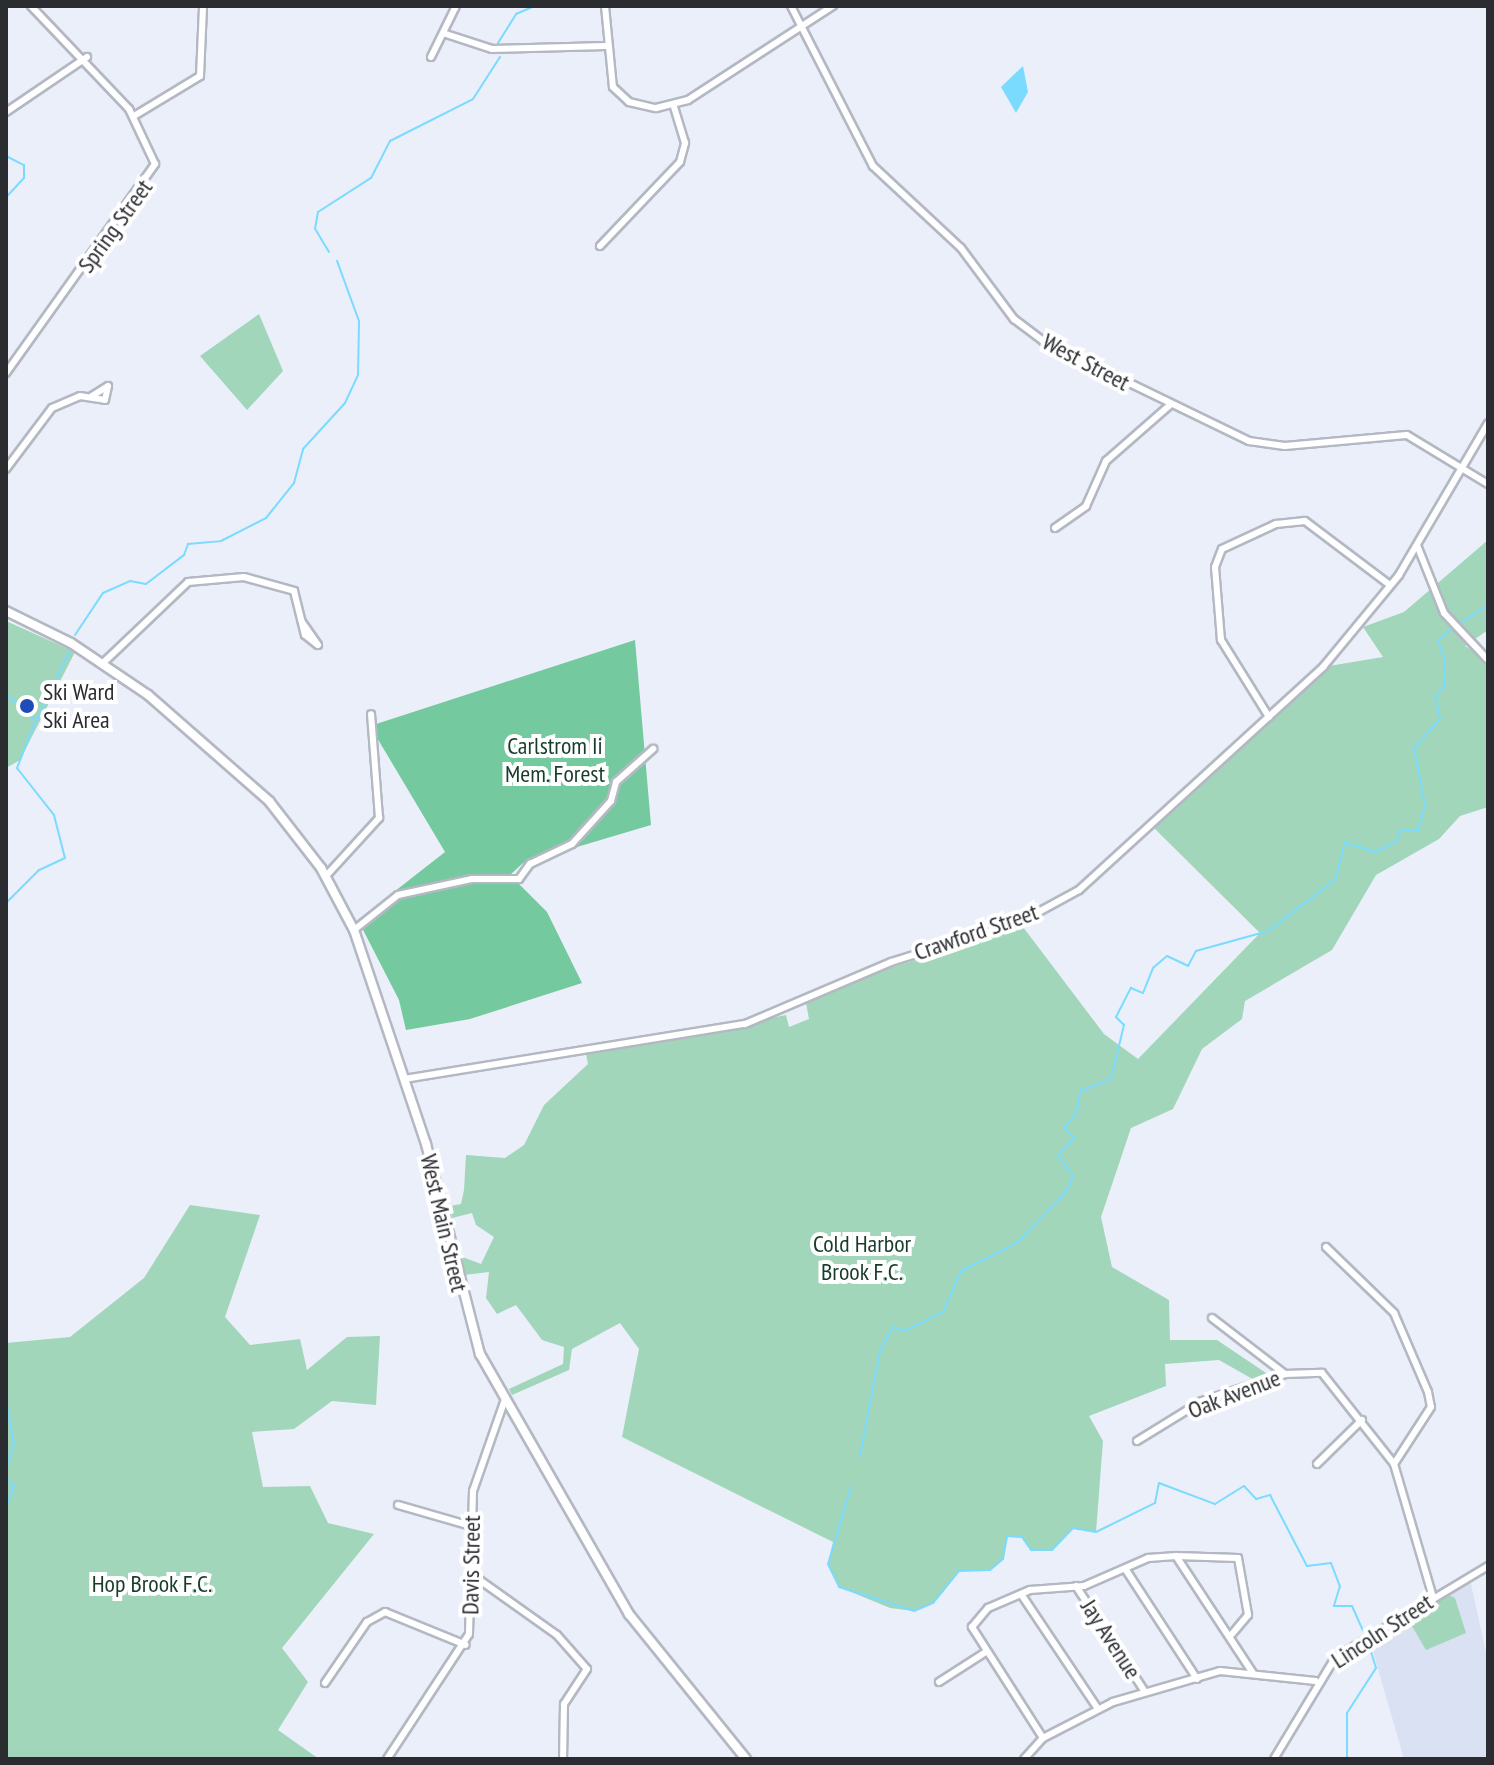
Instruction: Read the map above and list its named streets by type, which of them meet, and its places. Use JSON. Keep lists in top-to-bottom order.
{
  "streets": {
    "main road": ["West Main Street"],
    "street": [
      "Spring Street",
      "West Street",
      "Crawford Street",
      "Oak Avenue",
      "Davis Street",
      "Lincoln Street",
      "Jay Avenue"
    ]
  },
  "crossings": [
    ["West Street", "Crawford Street"],
    ["Crawford Street", "West Main Street"],
    ["West Main Street", "Davis Street"],
    ["Oak Avenue", "Lincoln Street"]
  ],
  "parks": ["Carlstrom Ii Mem. Forest", "Cold Harbor Brook F.C.", "Hop Brook F.C."],
  "places": ["Ski Ward Ski Area"]
}
